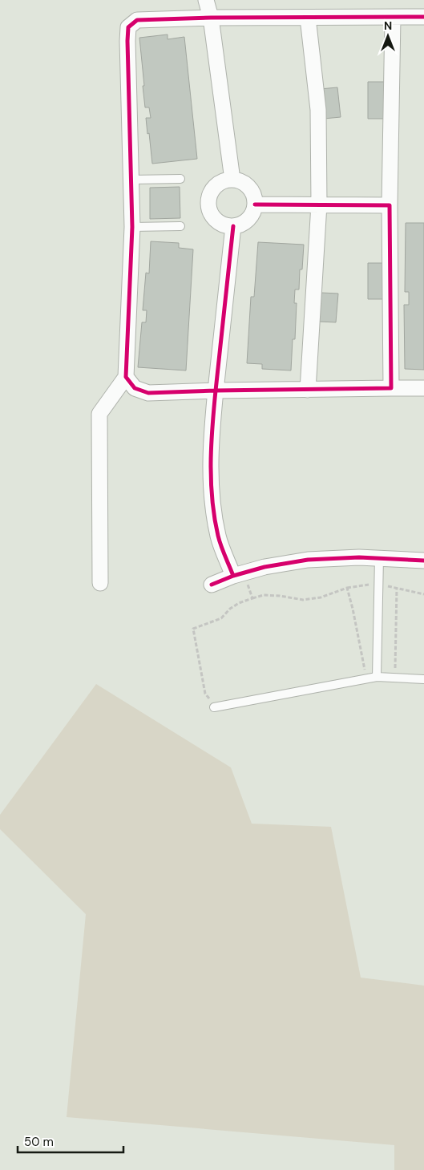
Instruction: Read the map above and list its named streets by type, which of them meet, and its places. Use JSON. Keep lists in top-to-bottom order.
{
  "scale_bar": "50 m",
  "north": "top"
}
